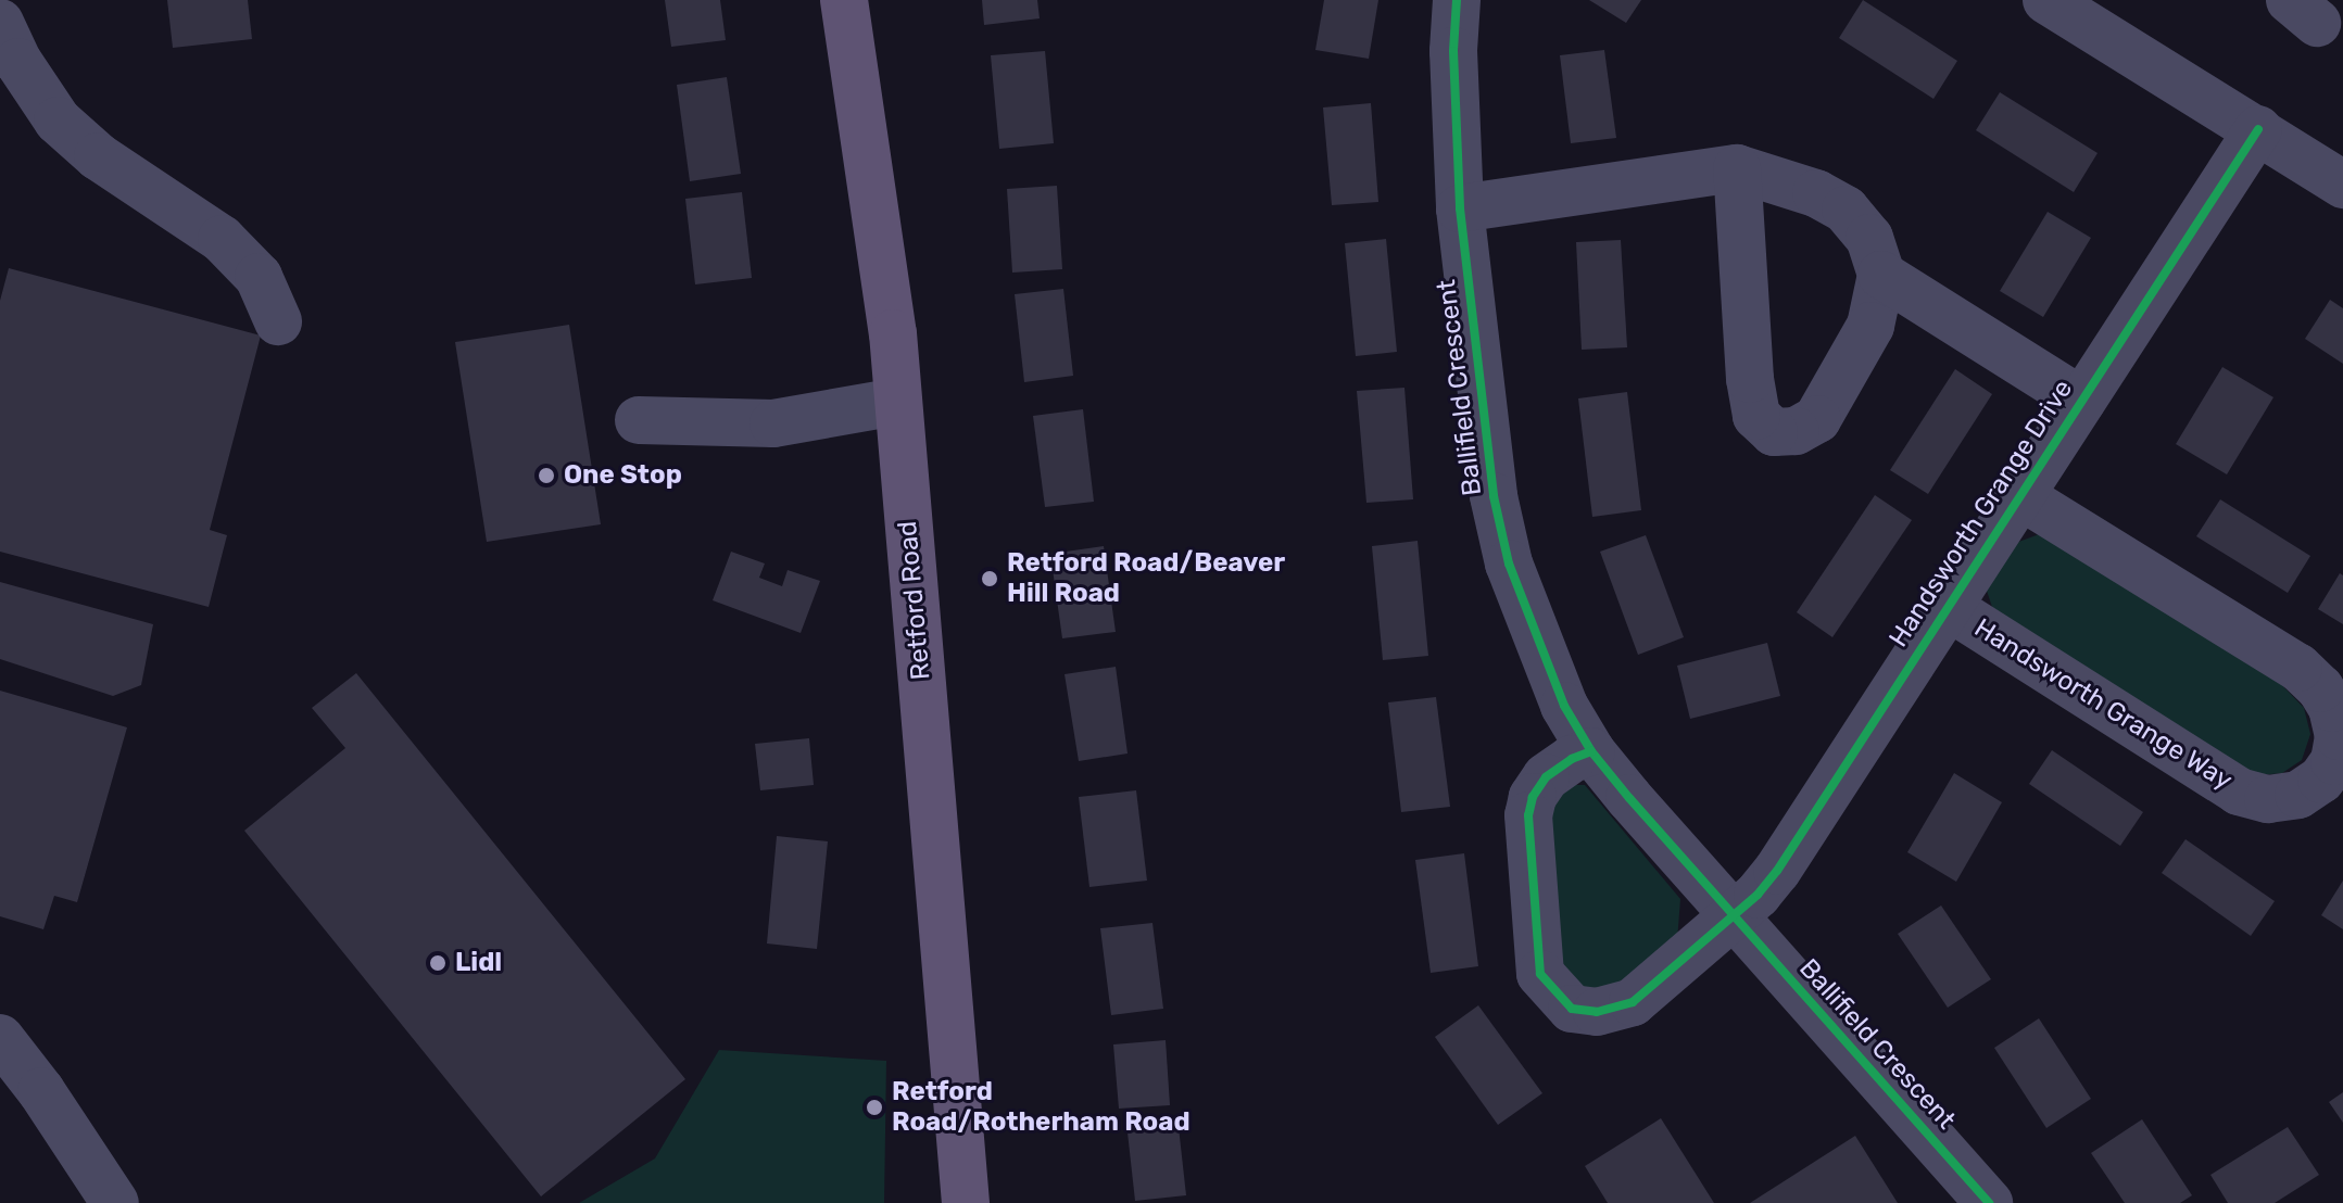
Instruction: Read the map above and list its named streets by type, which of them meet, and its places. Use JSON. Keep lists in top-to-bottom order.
{
  "streets": {
    "main road": ["Retford Road"],
    "street": ["Ballifield Crescent", "Handsworth Grange Drive", "Handsworth Grange Way"]
  },
  "crossings": [
    ["Ballifield Crescent", "Handsworth Grange Drive"],
    ["Handsworth Grange Drive", "Handsworth Grange Way"]
  ],
  "places": [
    "One Stop",
    "Retford Road/Beaver Hill Road",
    "Lidl",
    "Retford Road/Rotherham Road"
  ]
}
